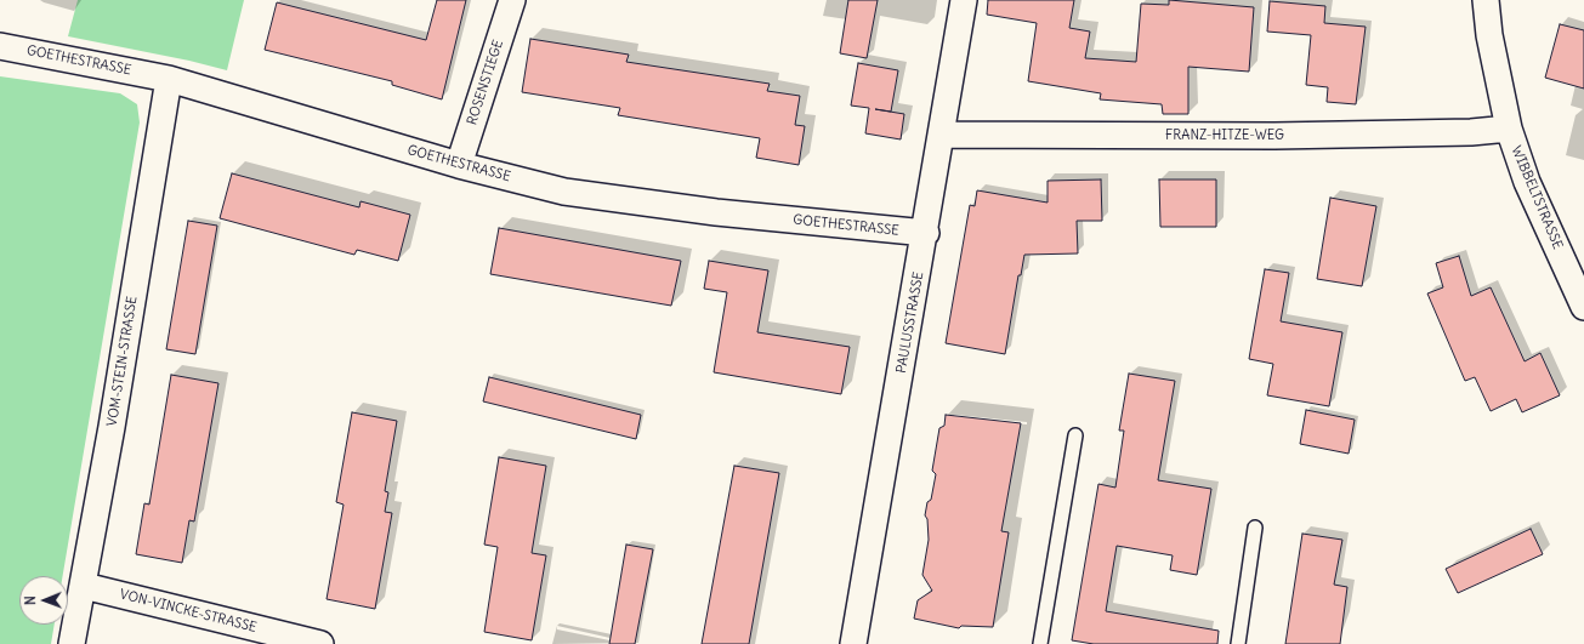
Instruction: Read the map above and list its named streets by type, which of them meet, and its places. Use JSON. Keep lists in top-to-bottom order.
{
  "streets": {
    "street": [
      "GOETHESTRASSE",
      "ROSENSTIEGE",
      "FRANZ-HITZE-WEG",
      "WIBBELTSTRASSE",
      "PAULUSSTRASSE",
      "VOM-STEIN-STRASSE",
      "VON-VINCKE-STRASSE"
    ]
  },
  "crossings": [
    ["GOETHESTRASSE", "ROSENSTIEGE"],
    ["GOETHESTRASSE", "PAULUSSTRASSE"],
    ["GOETHESTRASSE", "VOM-STEIN-STRASSE"],
    ["FRANZ-HITZE-WEG", "WIBBELTSTRASSE"],
    ["FRANZ-HITZE-WEG", "PAULUSSTRASSE"],
    ["VOM-STEIN-STRASSE", "VON-VINCKE-STRASSE"]
  ],
  "north": "left"
}
